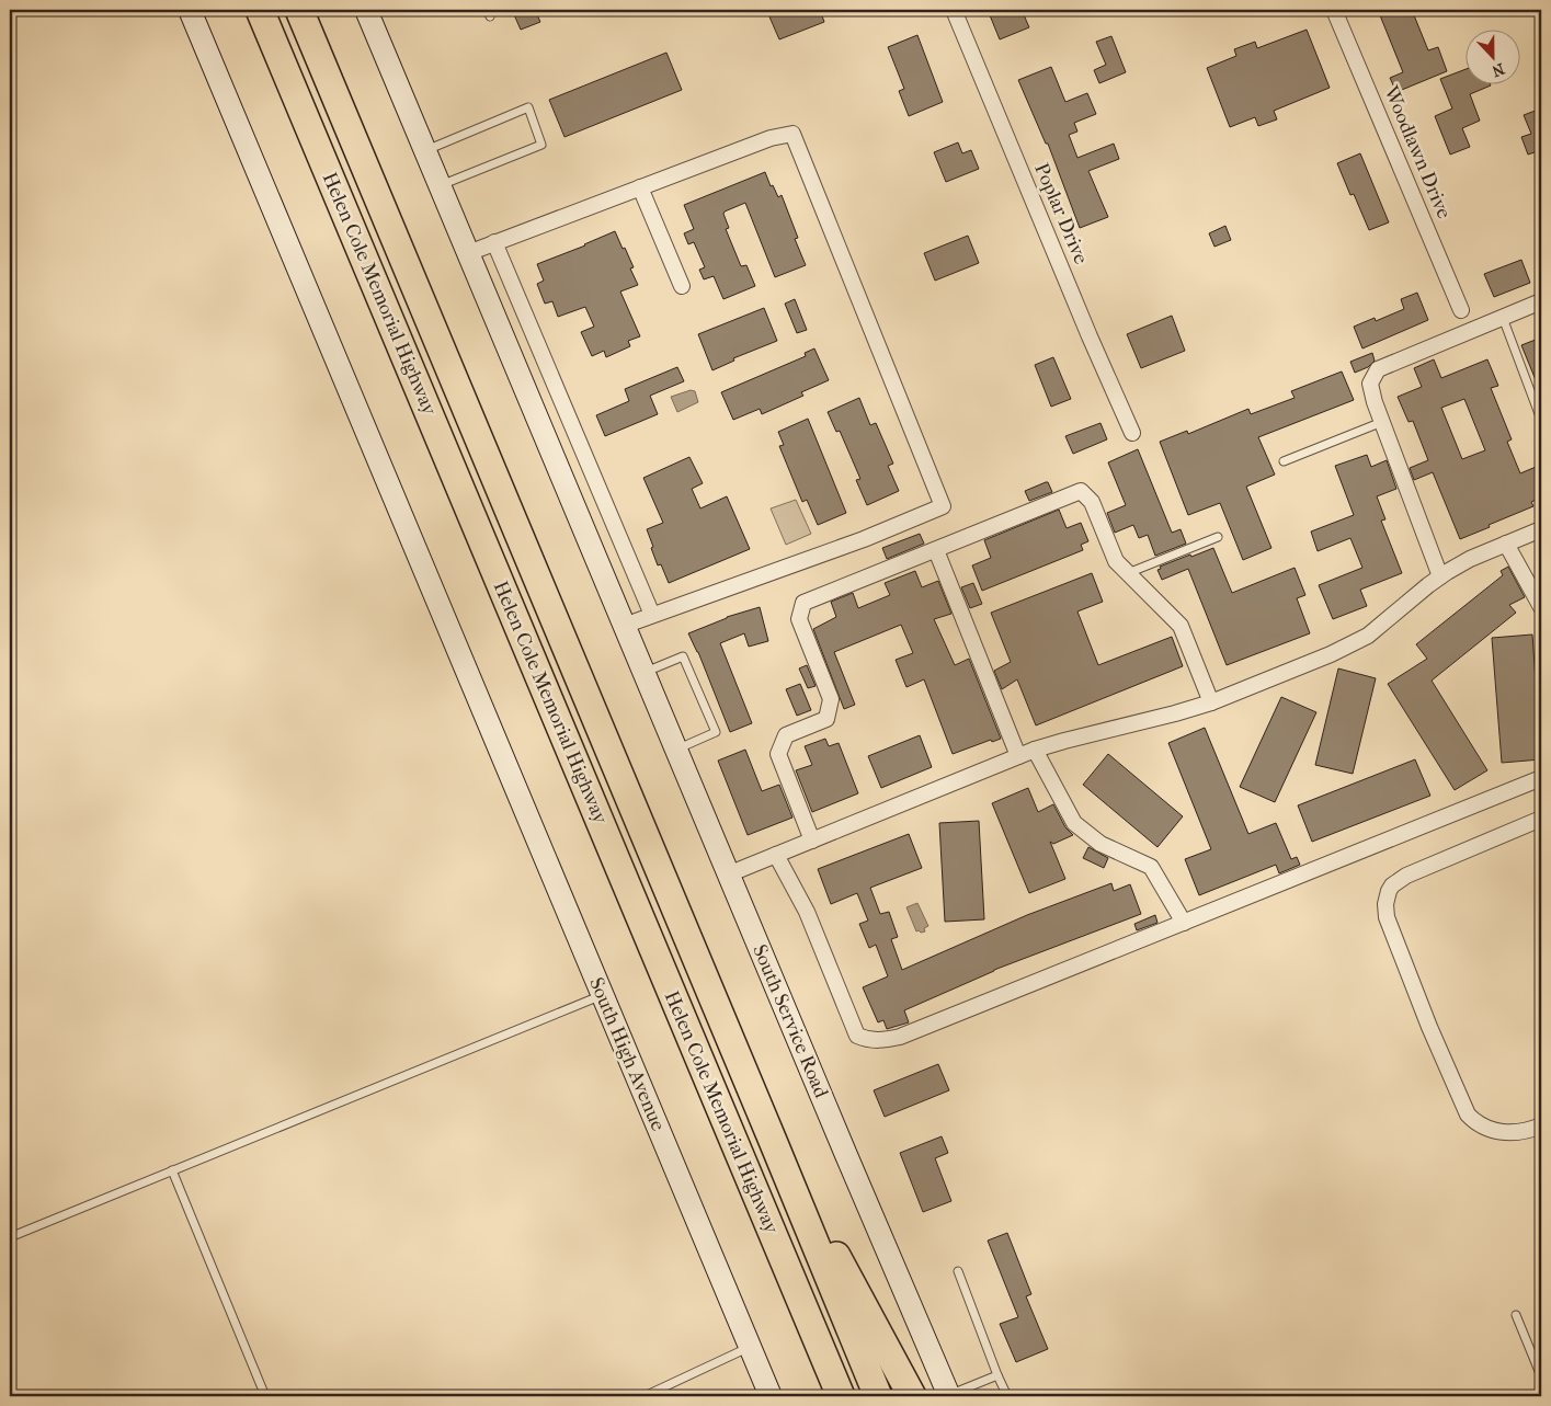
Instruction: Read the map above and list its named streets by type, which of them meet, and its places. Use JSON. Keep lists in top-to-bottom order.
{
  "streets": {
    "highway": ["Helen Cole Memorial Highway"],
    "main road": ["South Service Road", "South High Avenue"],
    "street": ["Woodlawn Drive", "Poplar Drive"]
  },
  "north": "bottom"
}
